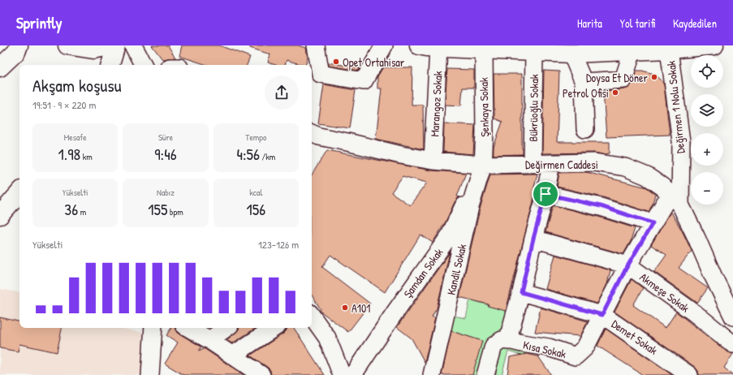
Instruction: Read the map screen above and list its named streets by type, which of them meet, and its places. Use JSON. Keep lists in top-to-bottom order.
{
  "streets": {
    "street": [
      "Marangoz Sokak",
      "Şenkaya Sokak",
      "Değirmen 1 Nolu Sokak",
      "Bükrüoğlu Sokak",
      "Değirmen Caddesi",
      "Kandil Sokak",
      "Şamdan Sokak",
      "Akmeşe Sokak",
      "Demet Sokak",
      "Kısa Sokak"
    ]
  },
  "crossings": [
    ["Marangoz Sokak", "Değirmen Caddesi"],
    ["Şenkaya Sokak", "Değirmen Caddesi"],
    ["Şenkaya Sokak", "Kandil Sokak"],
    ["Şenkaya Sokak", "Şamdan Sokak"],
    ["Değirmen 1 Nolu Sokak", "Değirmen Caddesi"],
    ["Değirmen 1 Nolu Sokak", "Kısa Sokak"],
    ["Bükrüoğlu Sokak", "Değirmen Caddesi"],
    ["Değirmen Caddesi", "Kandil Sokak"],
    ["Değirmen Caddesi", "Şamdan Sokak"],
    ["Değirmen Caddesi", "Kısa Sokak"],
    ["Kandil Sokak", "Şamdan Sokak"],
    ["Akmeşe Sokak", "Kısa Sokak"],
    ["Demet Sokak", "Kısa Sokak"]
  ],
  "places": [
    "Opet Ortahisar",
    "Doysa Et Döner",
    "Petrol Ofisi",
    "A101"
  ],
  "page": {
    "header": "Sprintly",
    "nav": ["Harita", "Yol tarifi", "Kaydedilen"],
    "map_buttons": ["+", "−"],
    "heading": ["Akşam koşusu", "19:51 · 9 × 220 m"],
    "stats": [
      ["Mesafe", "1.98 km"],
      ["Süre", "9:46"],
      ["Tempo", "4:56 /km"],
      ["Yükselti", "36 m"],
      ["Nabız", "155 bpm"],
      ["kcal", "156"]
    ],
    "chart": ["Yükselti", "123–126 m"]
  }
}
